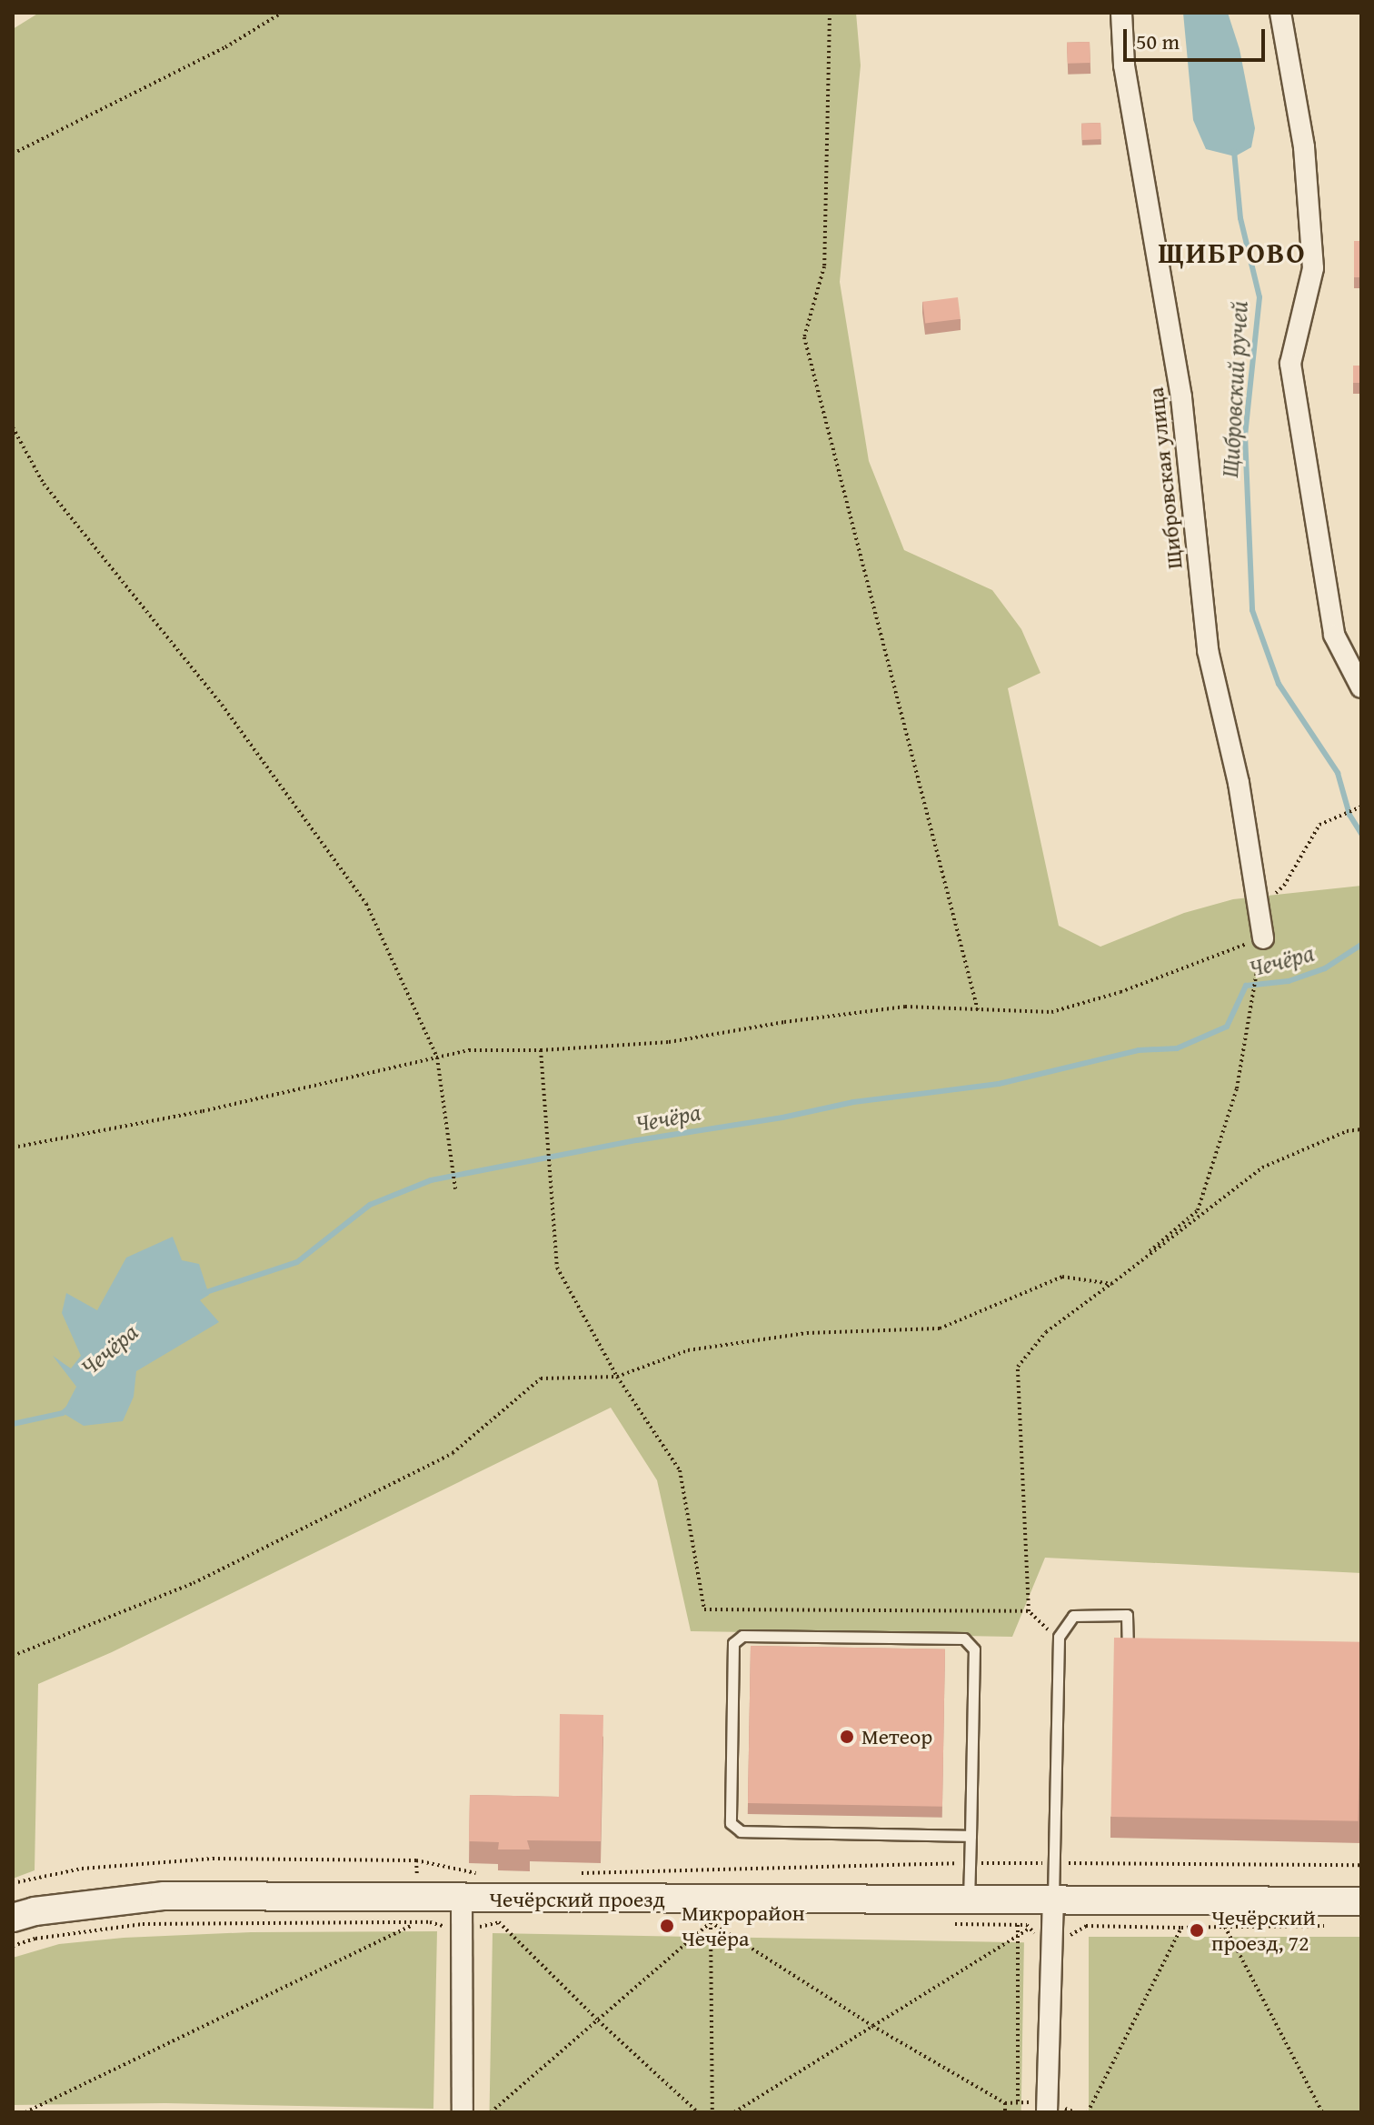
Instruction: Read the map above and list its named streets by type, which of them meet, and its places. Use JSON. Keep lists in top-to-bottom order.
{
  "streets": {
    "main road": ["Чечёрский проезд"],
    "street": ["Щибровская улица"]
  },
  "districts": ["ЩИБРОВО"],
  "water": ["Щибровский ручей", "Чечёра"],
  "places": ["Метеор", "Микрорайон Чечёра", "Чечёрский проезд, 72"],
  "scale_bar": "50 m"
}
